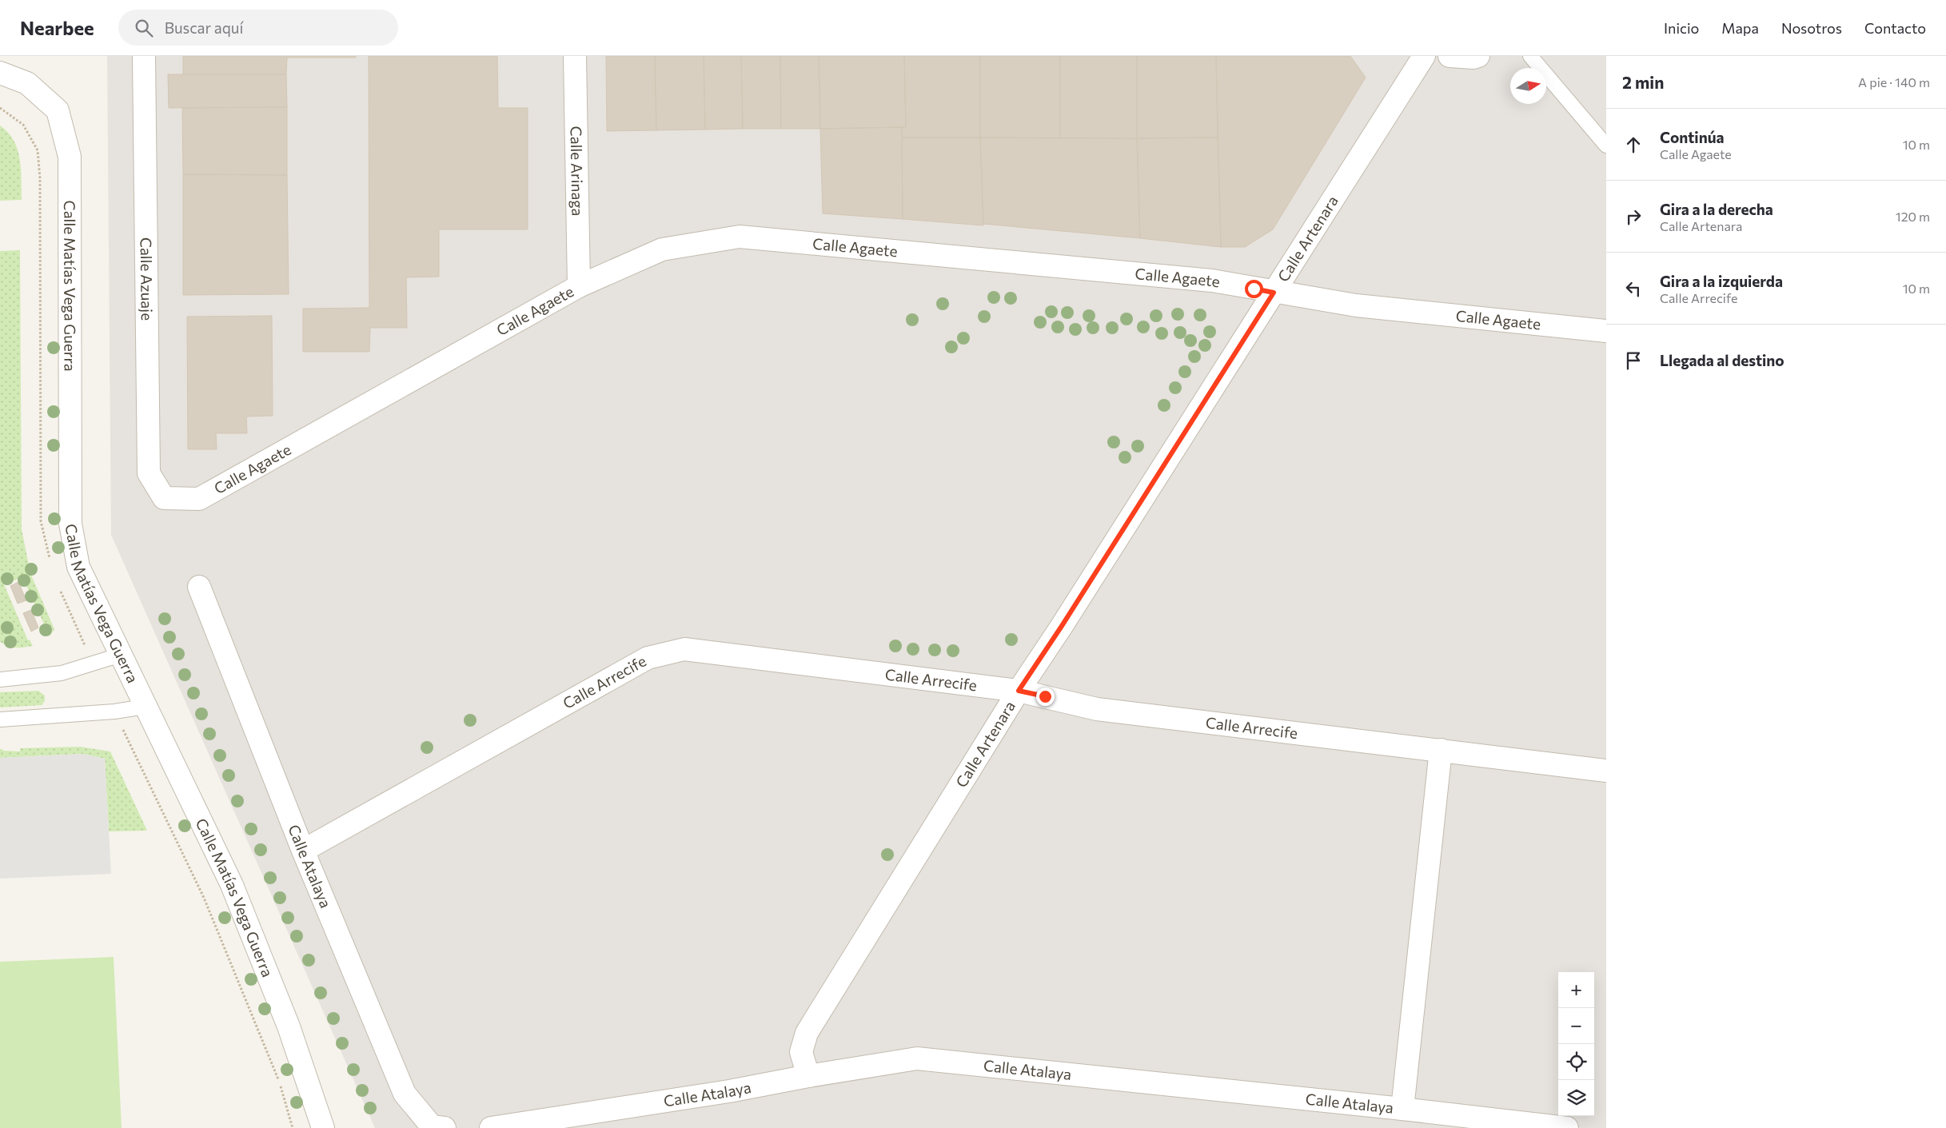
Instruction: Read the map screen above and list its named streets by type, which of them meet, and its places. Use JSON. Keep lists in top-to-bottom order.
{
  "streets": {
    "street": [
      "Calle Arinaga",
      "Calle Artenara",
      "Calle Agaete",
      "Calle Azuaje",
      "Calle Matías Vega Guerra",
      "Calle Arrecife",
      "Calle Atalaya"
    ]
  },
  "crossings": [
    ["Calle Arinaga", "Calle Agaete"],
    ["Calle Artenara", "Calle Agaete"],
    ["Calle Artenara", "Calle Arrecife"],
    ["Calle Artenara", "Calle Atalaya"],
    ["Calle Agaete", "Calle Azuaje"],
    ["Calle Arrecife", "Calle Atalaya"]
  ],
  "north": "right",
  "page": {
    "header": "Nearbee",
    "search": "Buscar aquí",
    "nav": [
      "Inicio",
      "Mapa",
      "Nosotros",
      "Contacto"
    ],
    "heading": ["2 min", "A pie · 140 m"],
    "list": [
      ["Continúa", "Calle Agaete", "10 m"],
      ["Gira a la derecha", "Calle Artenara", "120 m"],
      ["Gira a la izquierda", "Calle Arrecife", "10 m"],
      "Llegada al destino"
    ],
    "map_buttons": ["+", "−"]
  }
}
